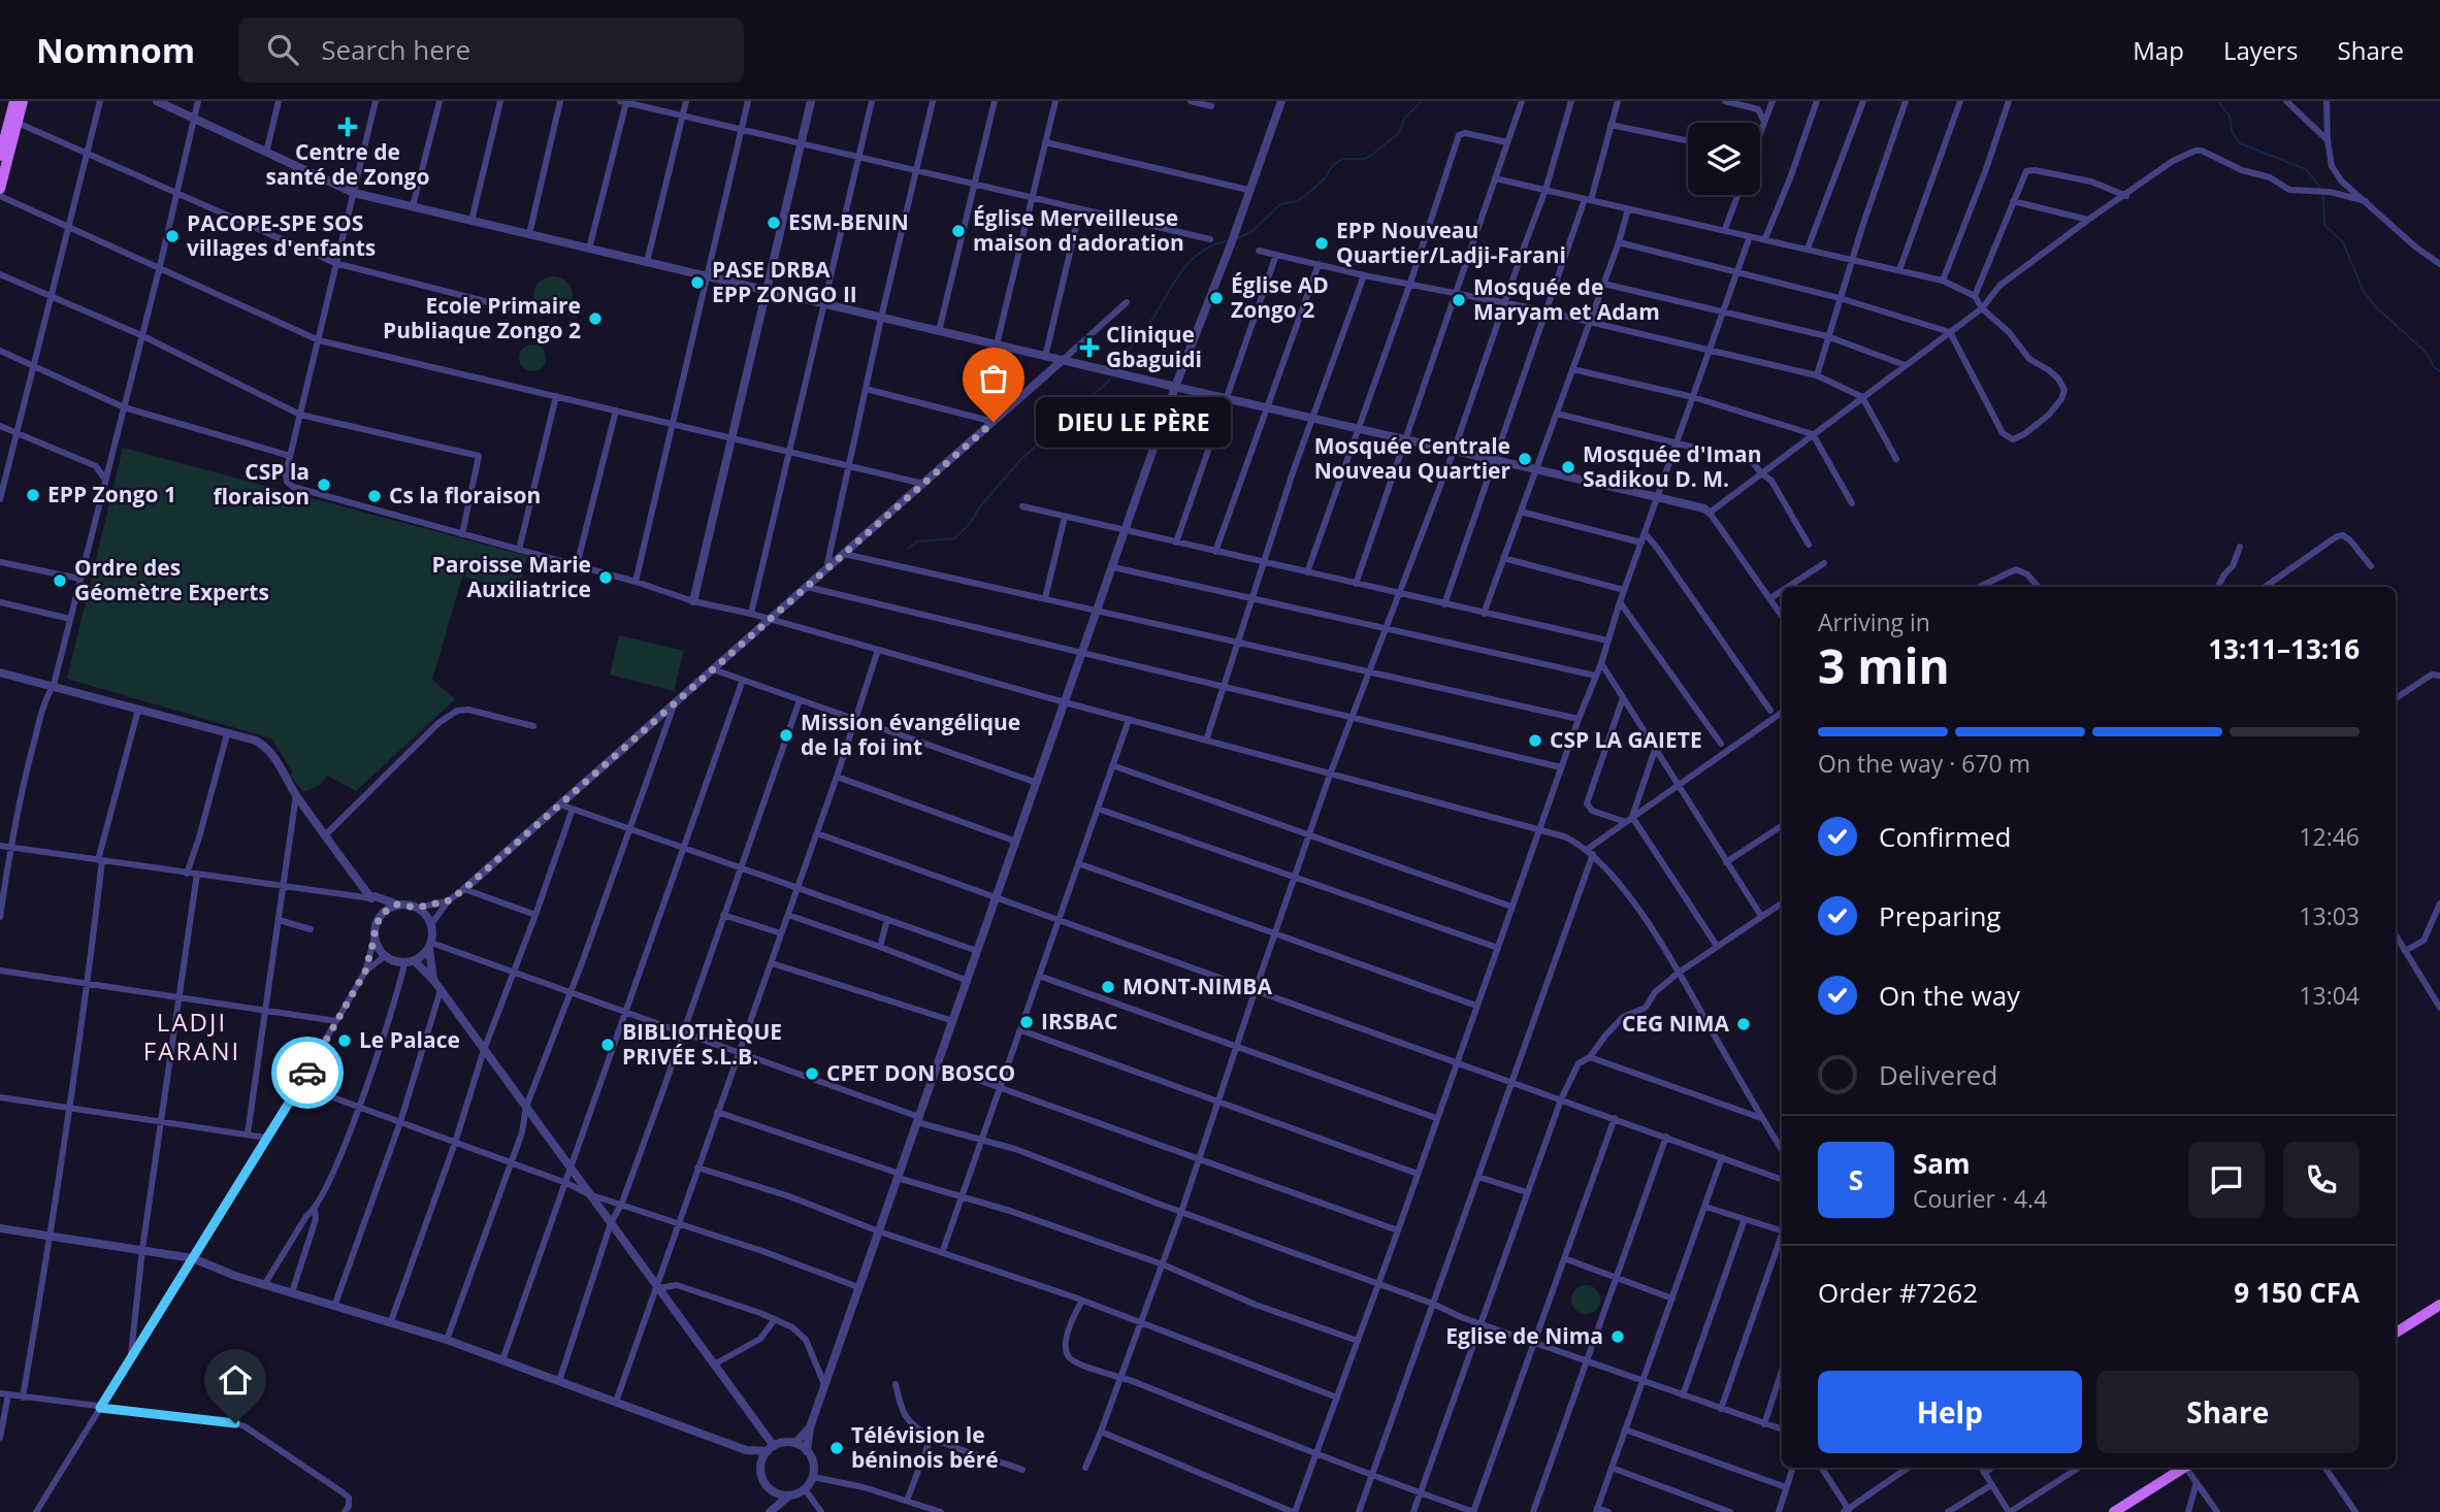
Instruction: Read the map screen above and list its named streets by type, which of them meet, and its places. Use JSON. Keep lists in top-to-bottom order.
{
  "districts": ["LADJI FARANI"],
  "places": {
    "health": ["Centre de santé de Zongo", "Clinique Gbaguidi"],
    "other": [
      "ESM-BENIN",
      "Église Merveilleuse maison d'adoration",
      "PACOPE-SPE SOS villages d'enfants",
      "EPP Nouveau Quartier/Ladji-Farani",
      "PASE DRBA EPP ZONGO II",
      "Église AD Zongo 2",
      "Mosquée de Maryam et Adam",
      "Ecole Primaire Publiaque Zongo 2",
      "DIEU LE PÈRE",
      "Mosquée Centrale Nouveau Quartier",
      "Mosquée d'Iman Sadikou D. M.",
      "CSP la floraison",
      "EPP Zongo 1",
      "Cs la floraison",
      "Paroisse Marie Auxiliatrice",
      "Ordre des Géomètre Experts",
      "Mission évangélique de la foi int",
      "CSP LA GAIETE",
      "MONT-NIMBA",
      "IRSBAC",
      "CEG NIMA",
      "Le Palace",
      "BIBLIOTHÈQUE PRIVÉE S.L.B.",
      "CPET DON BOSCO",
      "Eglise de Nima",
      "Télévision le béninois béré"
    ]
  },
  "page": {
    "header": "Nomnom",
    "search": "Search here",
    "nav": ["Map", "Layers", "Share"],
    "bubble": "DIEU LE PÈRE",
    "heading": ["3 min", "Arriving in", "13:11–13:16"],
    "panel": [
      "Sam",
      "Courier · 4.4",
      "Order #7262",
      "9 150 CFA"
    ],
    "bar": "On the way · 670 m",
    "list": [
      ["Confirmed", "12:46"],
      ["Preparing", "13:03"],
      ["On the way", "13:04"],
      "Delivered"
    ],
    "round": "S",
    "buttons": ["Help", "Share"]
  }
}
